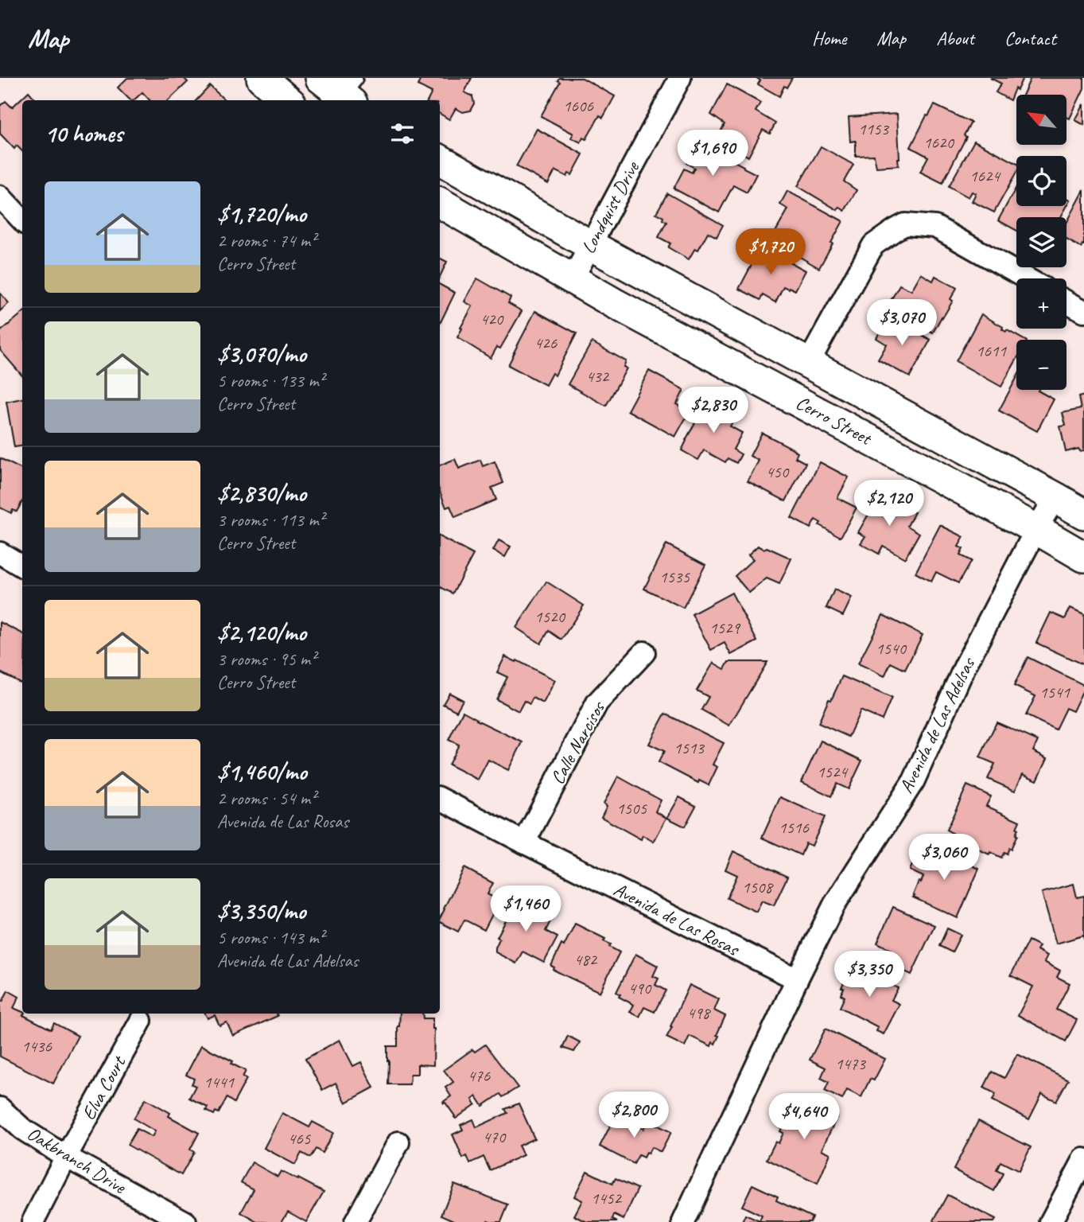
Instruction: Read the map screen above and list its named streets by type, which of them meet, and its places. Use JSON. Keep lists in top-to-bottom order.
{
  "streets": {
    "street": [
      "Londquist Drive",
      "Cerro Street",
      "Avenida de Las Adelsas",
      "Calle Narcisos",
      "Avenida de Las Rosas",
      "Elva Court",
      "Oakbranch Drive"
    ]
  },
  "crossings": [
    ["Londquist Drive", "Cerro Street"],
    ["Cerro Street", "Avenida de Las Adelsas"],
    ["Avenida de Las Adelsas", "Avenida de Las Rosas"],
    ["Calle Narcisos", "Avenida de Las Rosas"],
    ["Elva Court", "Oakbranch Drive"]
  ],
  "house_numbers": [
    "1606",
    "1153",
    "1620",
    "1624",
    "420",
    "426",
    "1611",
    "432",
    "450",
    "1535",
    "1520",
    "1529",
    "1540",
    "1541",
    "1513",
    "1524",
    "1505",
    "1516",
    "1508",
    "482",
    "490",
    "498",
    "1436",
    "1473",
    "476",
    "1441",
    "470",
    "465",
    "1452"
  ],
  "north": "top left",
  "page": {
    "header": "Map",
    "nav": [
      "Home",
      "Map",
      "About",
      "Contact"
    ],
    "map_buttons": ["+", "−"],
    "heading": "10 homes",
    "price": [
      "$1,690",
      "$1,720",
      "$3,070",
      "$2,830",
      "$2,120",
      "$3,060",
      "$1,460",
      "$3,350",
      "$2,800",
      "$4,640"
    ],
    "list": [
      {
        "name": "$1,720/mo",
        "note": "2 rooms · 74 m² · Cerro Street"
      },
      {
        "name": "$3,070/mo",
        "note": "5 rooms · 133 m² · Cerro Street"
      },
      {
        "name": "$2,830/mo",
        "note": "3 rooms · 113 m² · Cerro Street"
      },
      {
        "name": "$2,120/mo",
        "note": "3 rooms · 95 m² · Cerro Street"
      },
      {
        "name": "$1,460/mo",
        "note": "2 rooms · 54 m² · Avenida de Las Rosas"
      },
      {
        "name": "$3,350/mo",
        "note": "5 rooms · 143 m² · Avenida de Las Adelsas"
      }
    ]
  }
}
